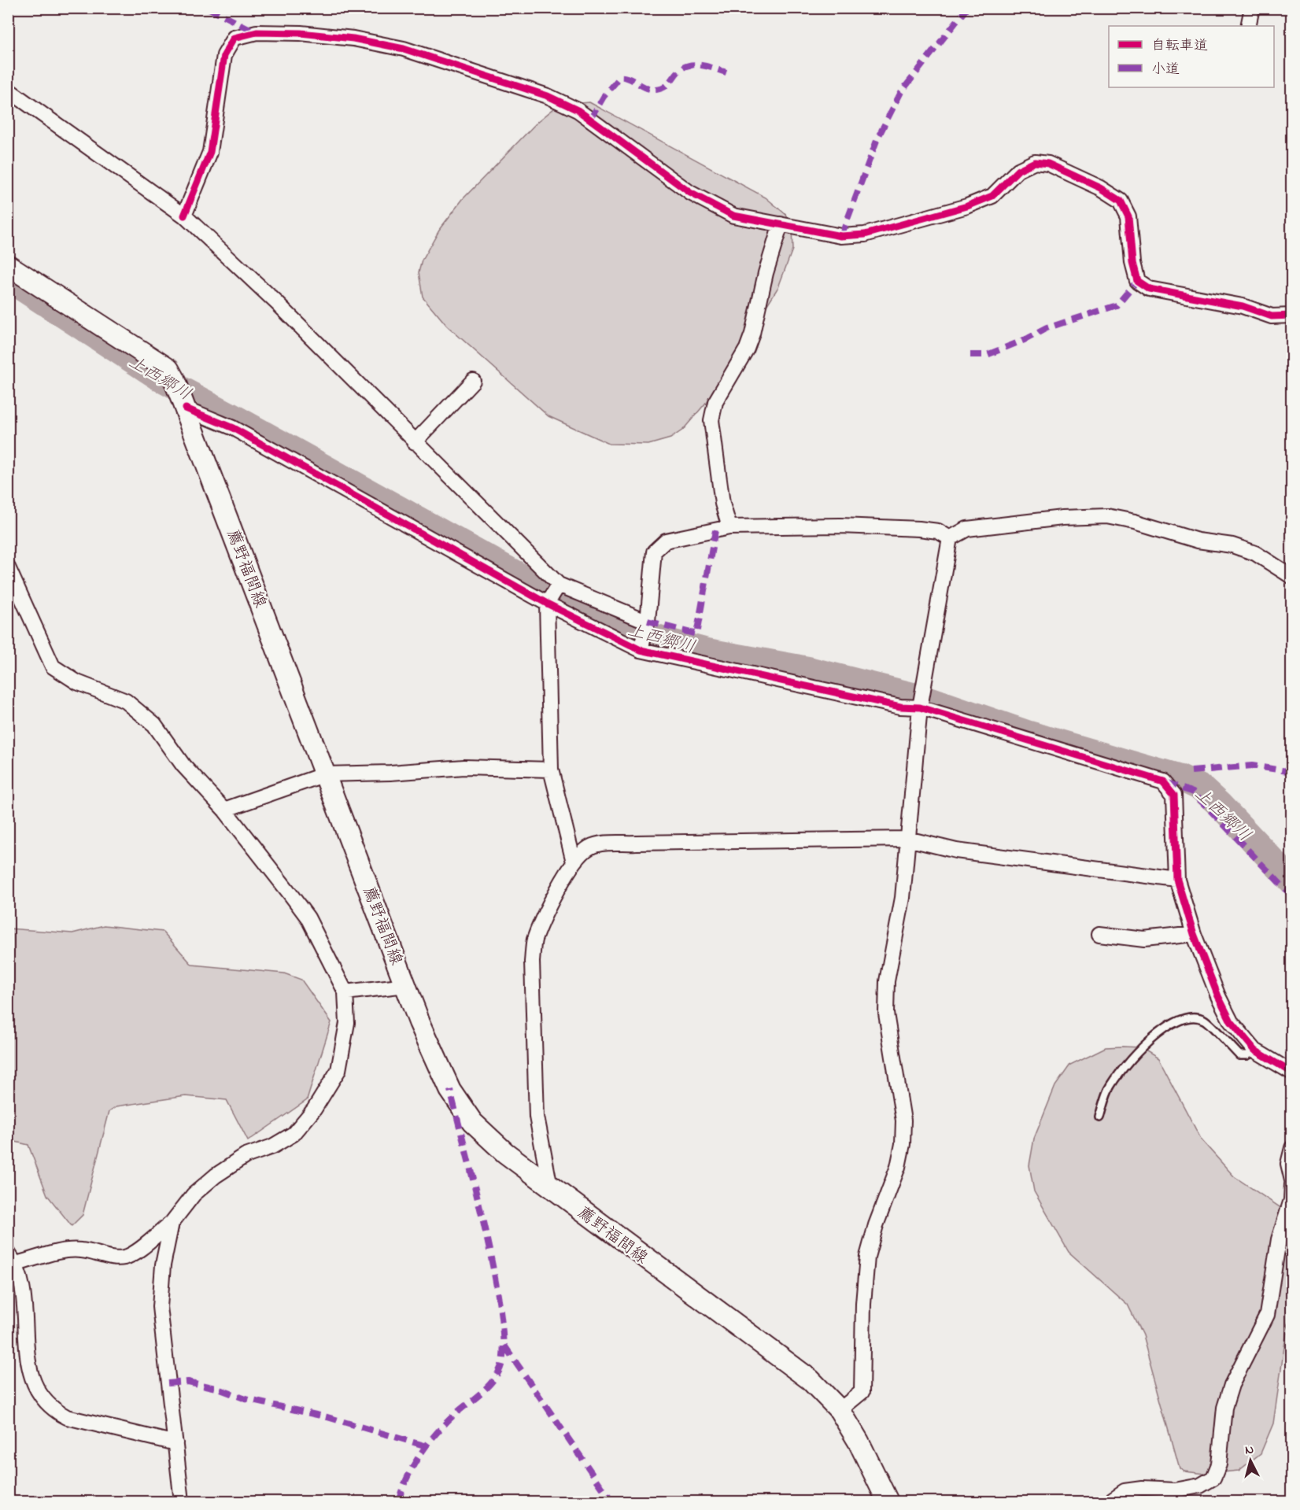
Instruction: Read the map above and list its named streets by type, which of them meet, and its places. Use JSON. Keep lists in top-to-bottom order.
{
  "streets": {
    "main road": ["薦野福間線"]
  },
  "water": ["上西郷川"],
  "legend": ["自転車道", "小道"],
  "north": "top"
}
